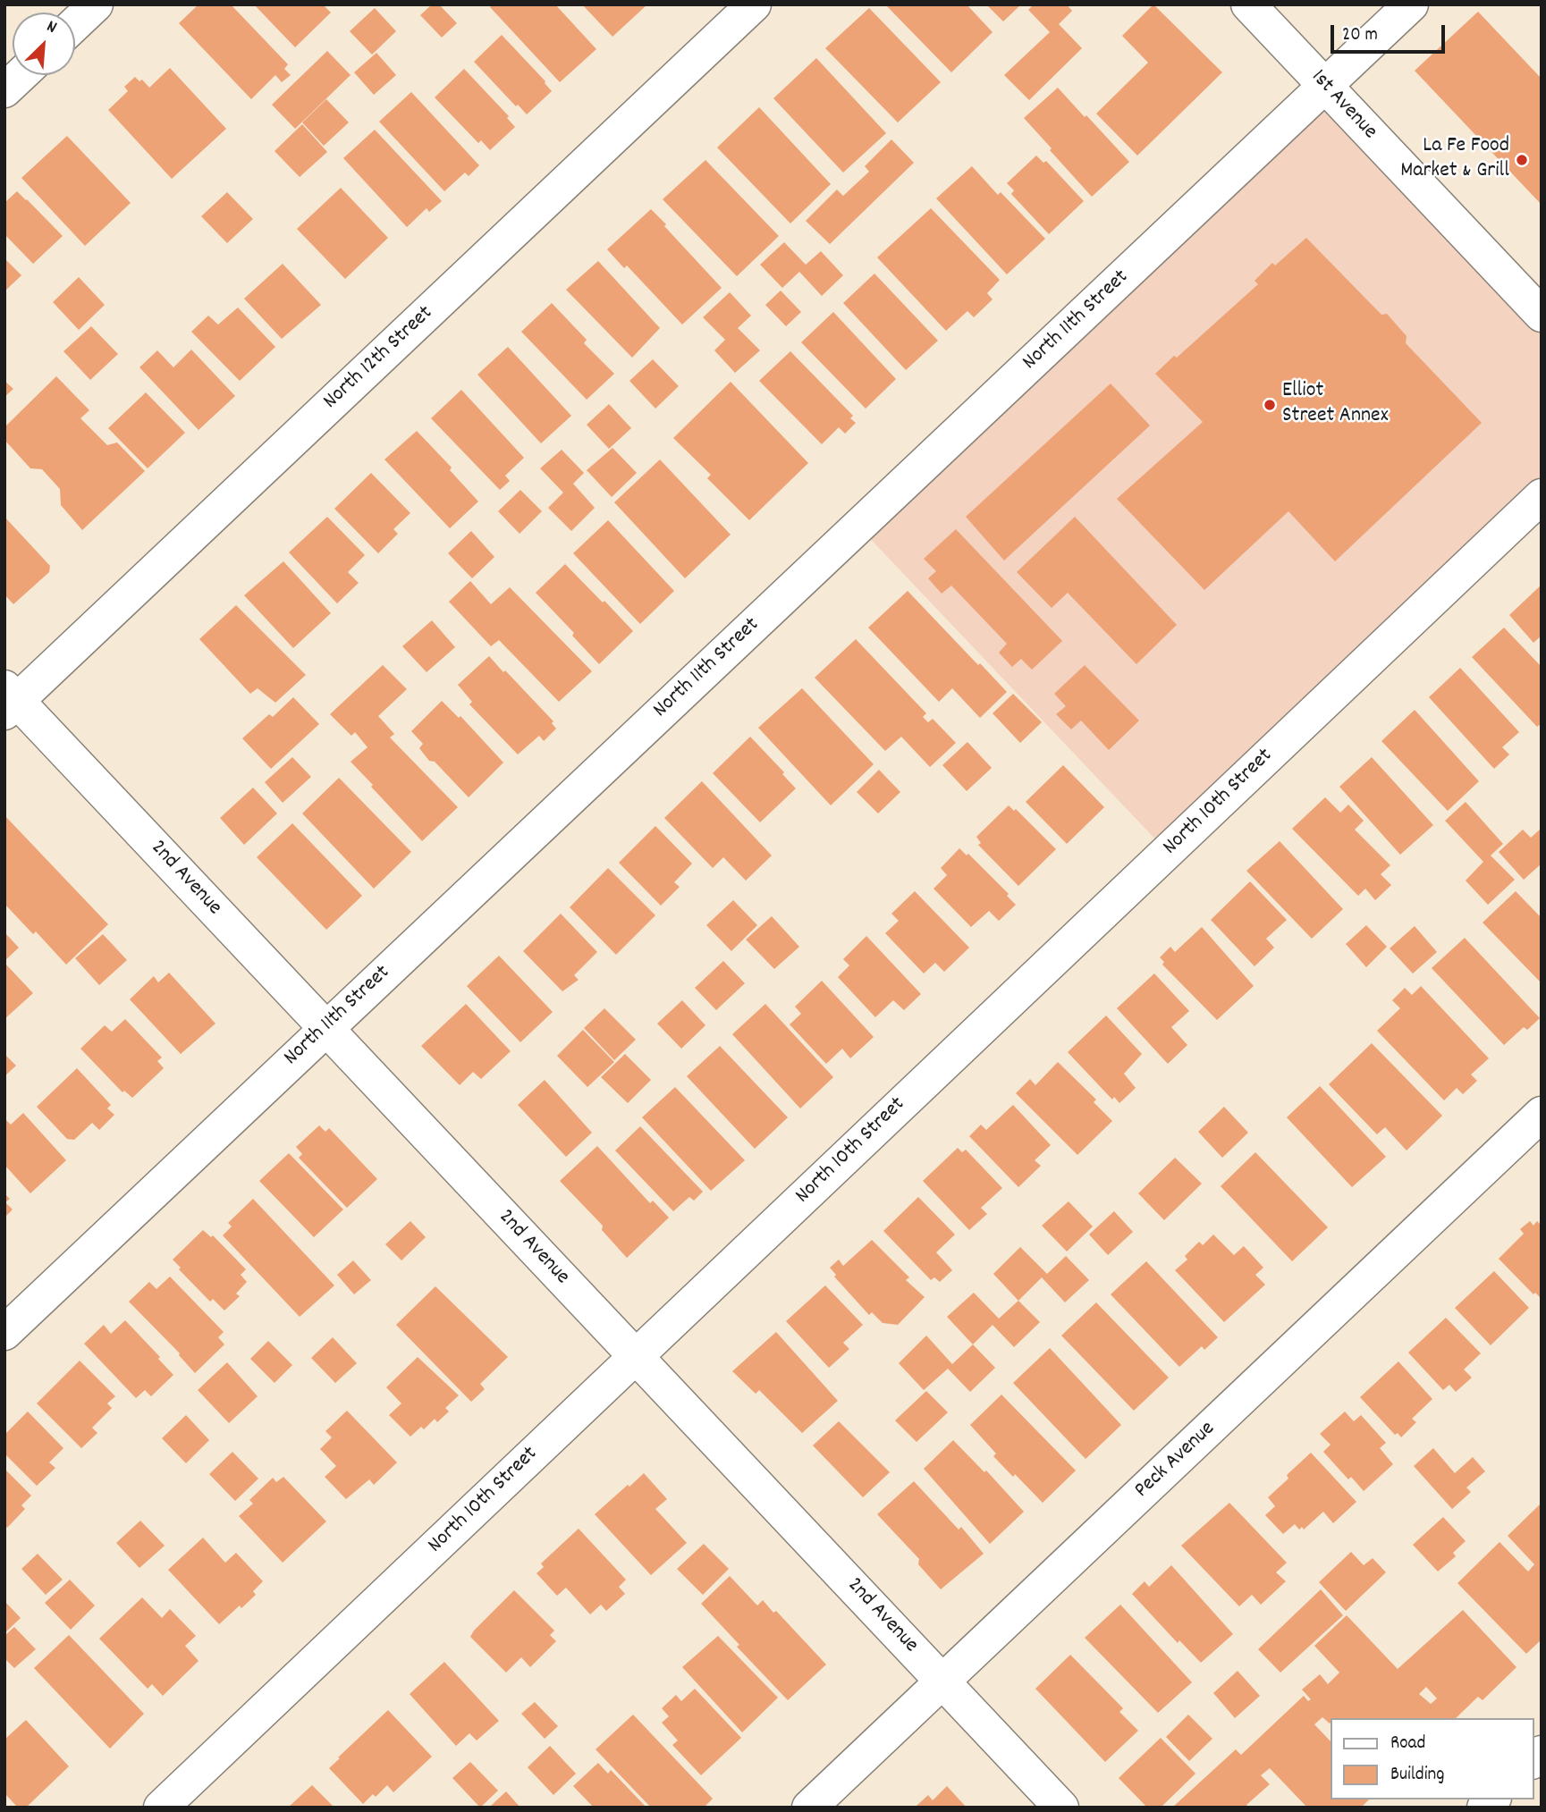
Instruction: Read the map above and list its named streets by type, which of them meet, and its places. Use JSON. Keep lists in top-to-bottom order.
{
  "streets": {
    "street": [
      "1st Avenue",
      "North 11th Street",
      "North 12th Street",
      "North 10th Street",
      "2nd Avenue",
      "Peck Avenue"
    ]
  },
  "crossings": [
    ["1st Avenue", "North 11th Street"],
    ["North 11th Street", "2nd Avenue"],
    ["North 12th Street", "2nd Avenue"],
    ["North 10th Street", "2nd Avenue"],
    ["2nd Avenue", "Peck Avenue"]
  ],
  "places": ["La Fe Food Market & Grill", "Elliot Street Annex"],
  "legend": ["Road", "Building"],
  "scale_bar": "20 m",
  "north": "top right"
}
